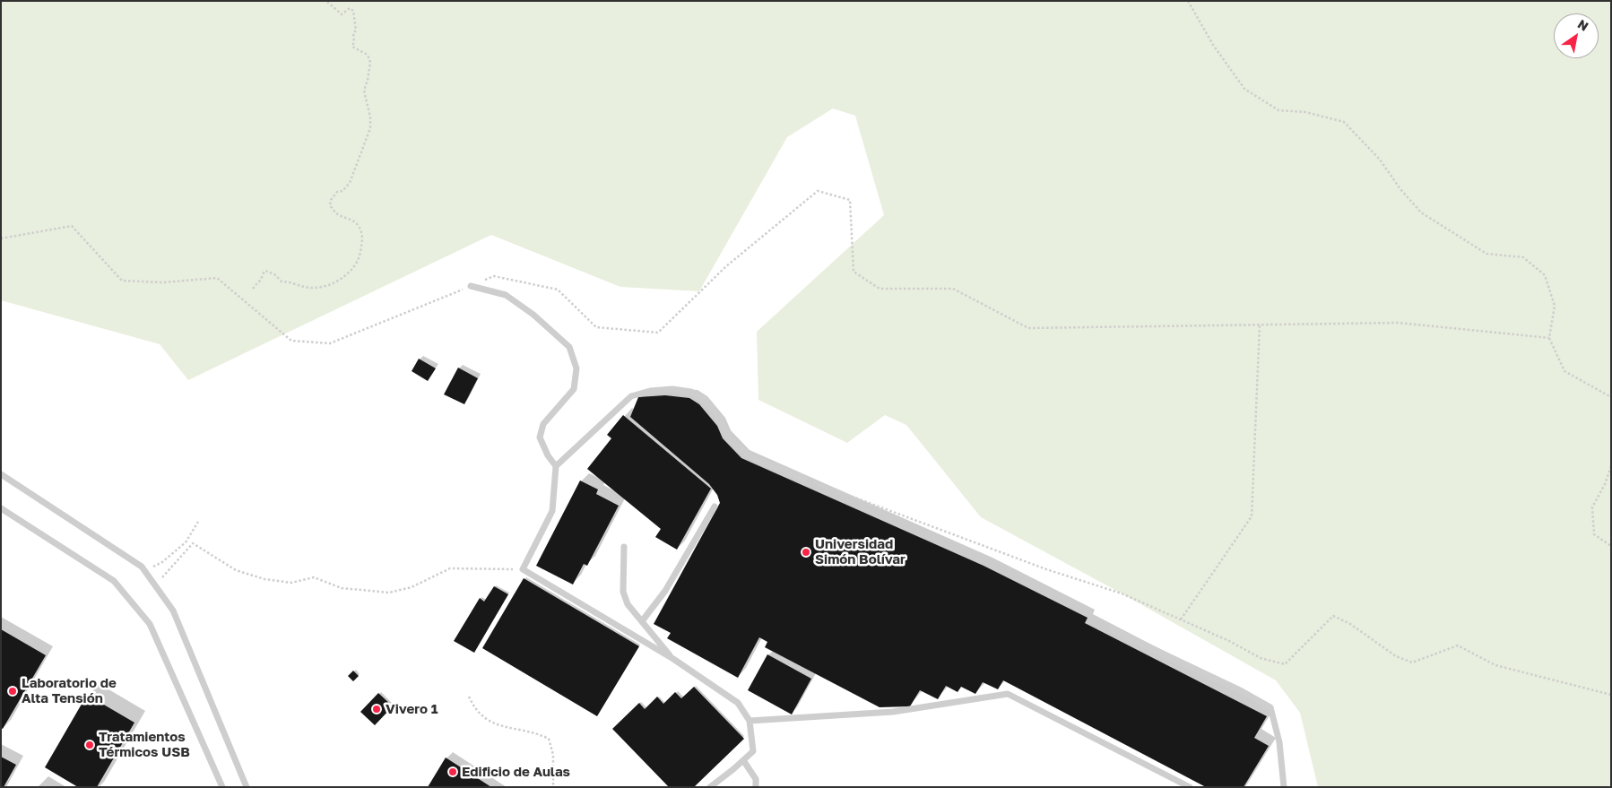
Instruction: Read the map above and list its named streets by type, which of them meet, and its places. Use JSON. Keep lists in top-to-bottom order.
{
  "places": [
    "Universidad Simón Bolívar",
    "Laboratorio de Alta Tensión",
    "Vivero 1",
    "Tratamientos Térmicos USB",
    "Edificio de Aulas"
  ],
  "north": "top right"
}
